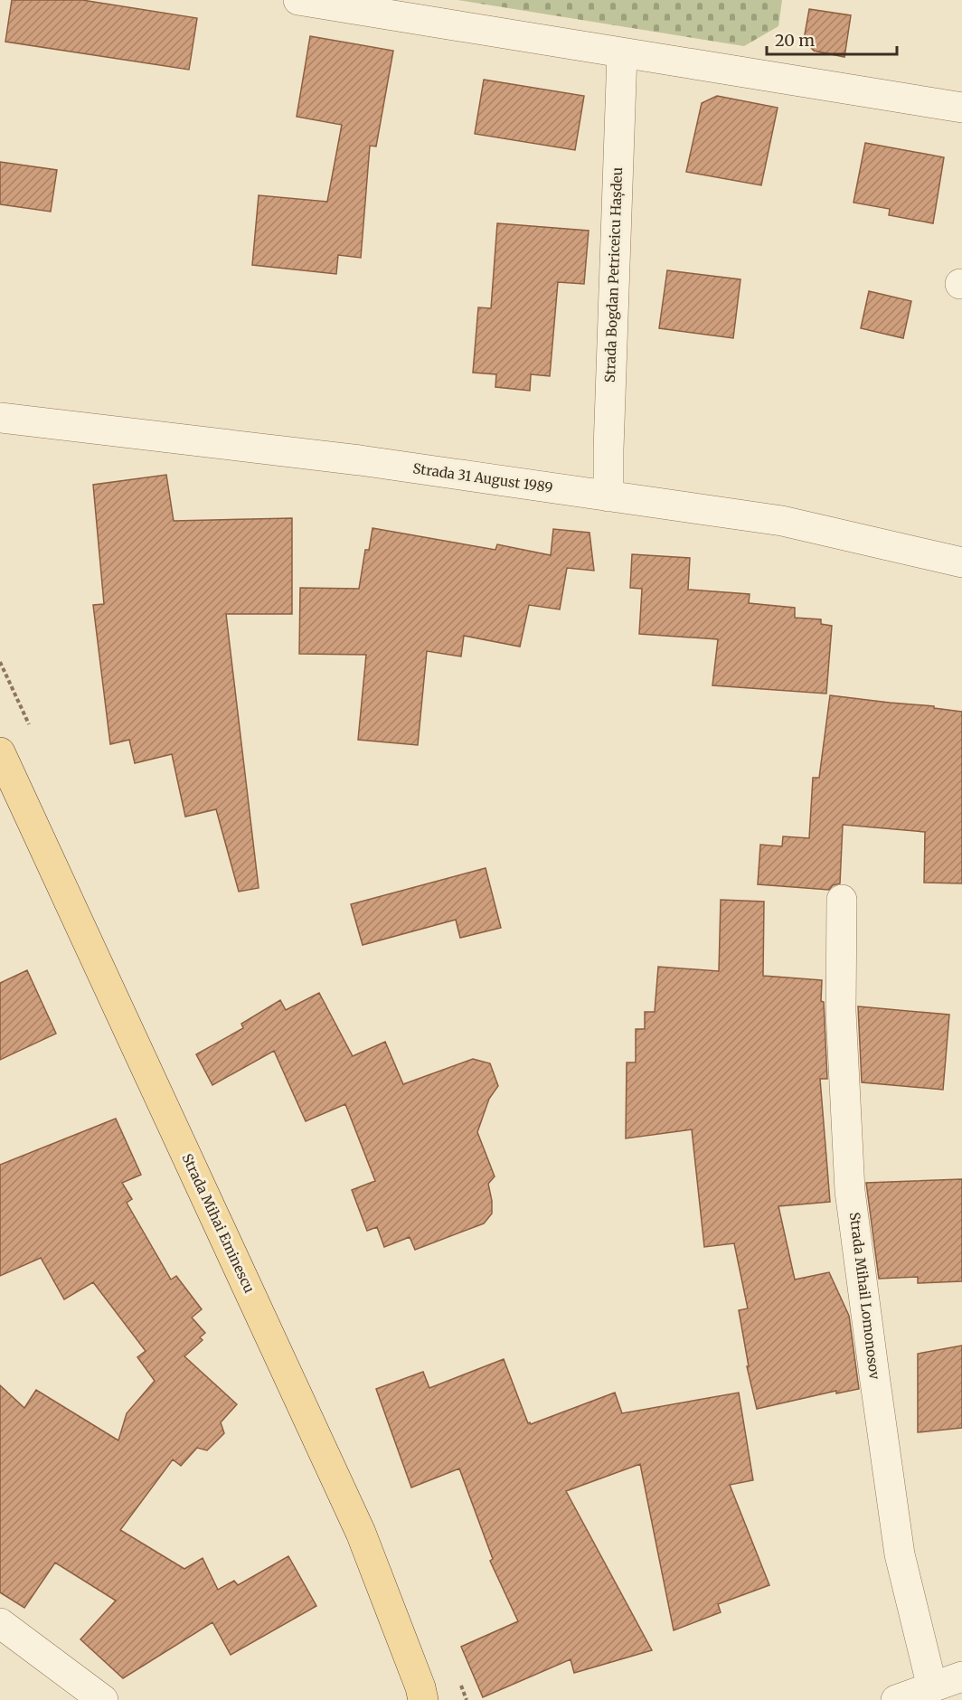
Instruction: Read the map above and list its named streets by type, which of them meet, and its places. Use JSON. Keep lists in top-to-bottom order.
{
  "streets": {
    "main road": ["Strada Mihai Eminescu"],
    "street": ["Strada Bogdan Petriceicu Hașdeu", "Strada 31 August 1989", "Strada Mihail Lomonosov"]
  },
  "crossings": [
    ["Strada Bogdan Petriceicu Hașdeu", "Strada 31 August 1989"]
  ],
  "scale_bar": "20 m"
}
